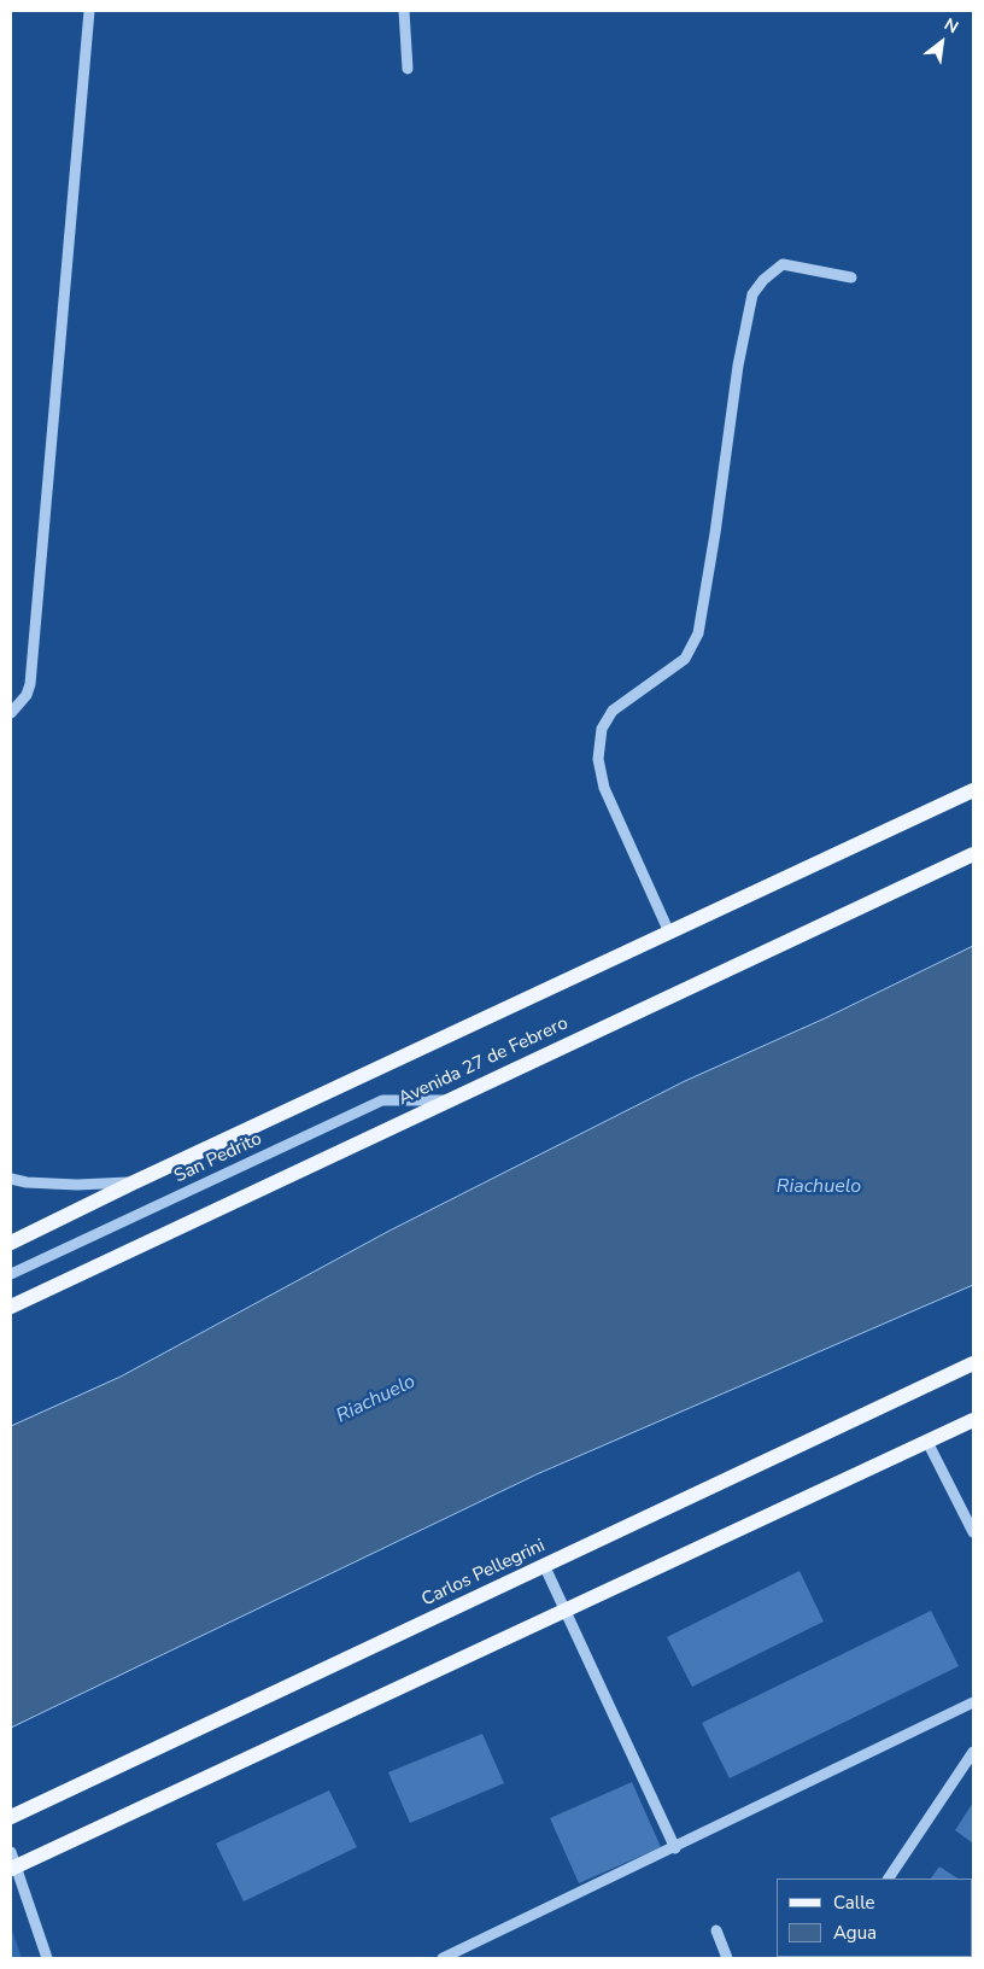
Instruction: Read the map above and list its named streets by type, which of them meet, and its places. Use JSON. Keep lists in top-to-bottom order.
{
  "streets": {
    "main road": ["Avenida 27 de Febrero", "Carlos Pellegrini"],
    "street": ["San Pedrito"]
  },
  "crossings": [
    ["Avenida 27 de Febrero", "San Pedrito"]
  ],
  "water": ["Riachuelo"],
  "legend": ["Calle", "Agua"],
  "north": "top right"
}
